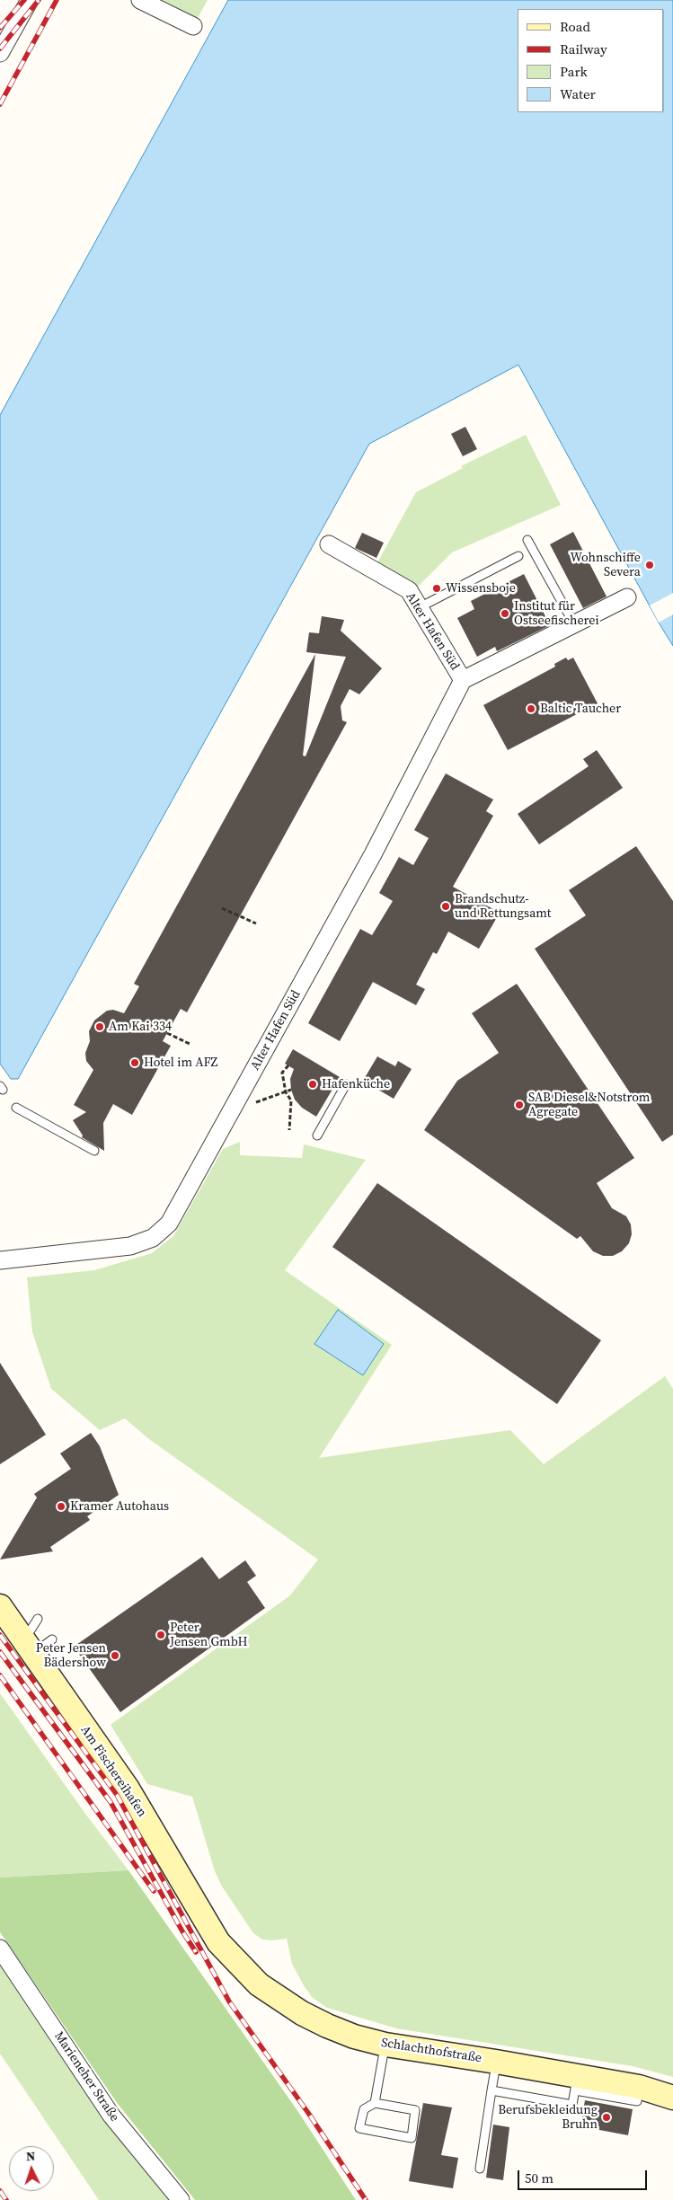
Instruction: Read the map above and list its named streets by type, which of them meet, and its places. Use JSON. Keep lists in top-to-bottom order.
{
  "streets": {
    "street": [
      "Alter Hafen Süd",
      "Am Fischereihafen",
      "Schlachthofstraße",
      "Marieneher Straße"
    ]
  },
  "crossings": [
    ["Am Fischereihafen", "Schlachthofstraße"]
  ],
  "places": [
    "Wohnschiffe Severa",
    "Wissensboje",
    "Institut für Ostseefischerei",
    "Baltic Taucher",
    "Brandschutz- und Rettungsamt",
    "Am Kai 334",
    "Hotel im AFZ",
    "Hafenküche",
    "SAB Diesel&Notstrom Agregate",
    "Kramer Autohaus",
    "Peter Jensen GmbH",
    "Peter Jensen Bädershow",
    "Berufsbekleidung Bruhn"
  ],
  "legend": [
    "Road",
    "Railway",
    "Park",
    "Water"
  ],
  "scale_bar": "50 m",
  "north": "top"
}
